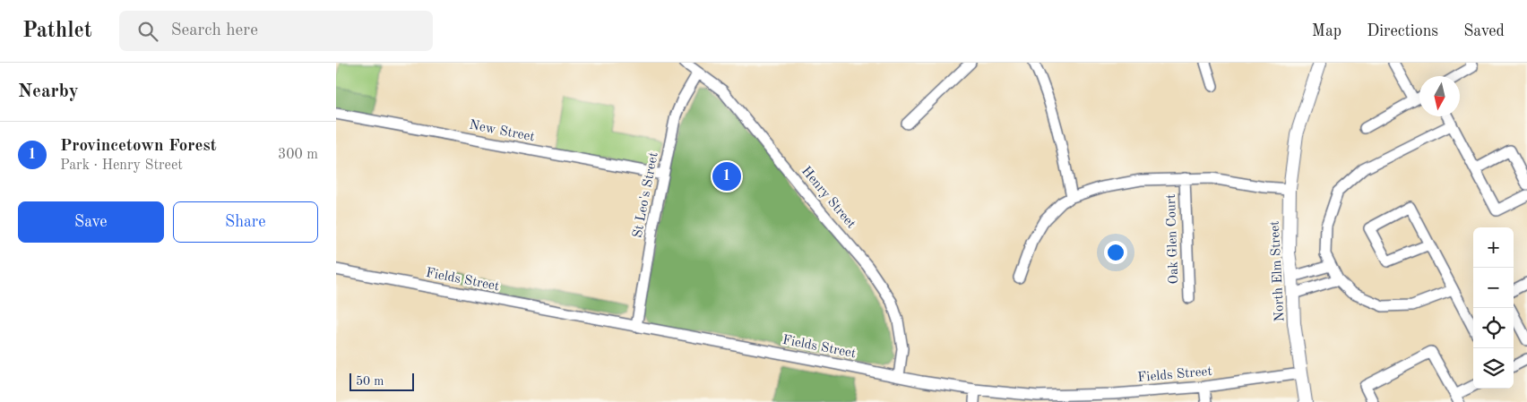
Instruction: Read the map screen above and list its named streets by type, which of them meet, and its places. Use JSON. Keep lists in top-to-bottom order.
{
  "streets": {
    "main road": ["North Elm Street"],
    "street": [
      "New Street",
      "St Leo's Street",
      "Henry Street",
      "Oak Glen Court",
      "Fields Street"
    ]
  },
  "crossings": [
    ["New Street", "St Leo's Street"],
    ["St Leo's Street", "Henry Street"],
    ["St Leo's Street", "Fields Street"],
    ["Henry Street", "Fields Street"],
    ["North Elm Street", "Fields Street"]
  ],
  "scale_bar": "50 m",
  "north": "bottom",
  "page": {
    "header": "Pathlet",
    "search": "Search here",
    "nav": ["Map", "Directions", "Saved"],
    "heading": "Nearby",
    "list": [
      {
        "mark": "1",
        "name": "Provincetown Forest",
        "note": "Park · Henry Street",
        "value": "300 m"
      }
    ],
    "pins": "1",
    "buttons": ["Save", "Share"],
    "map_buttons": ["+", "−"],
    "scale": "50 m"
  }
}
